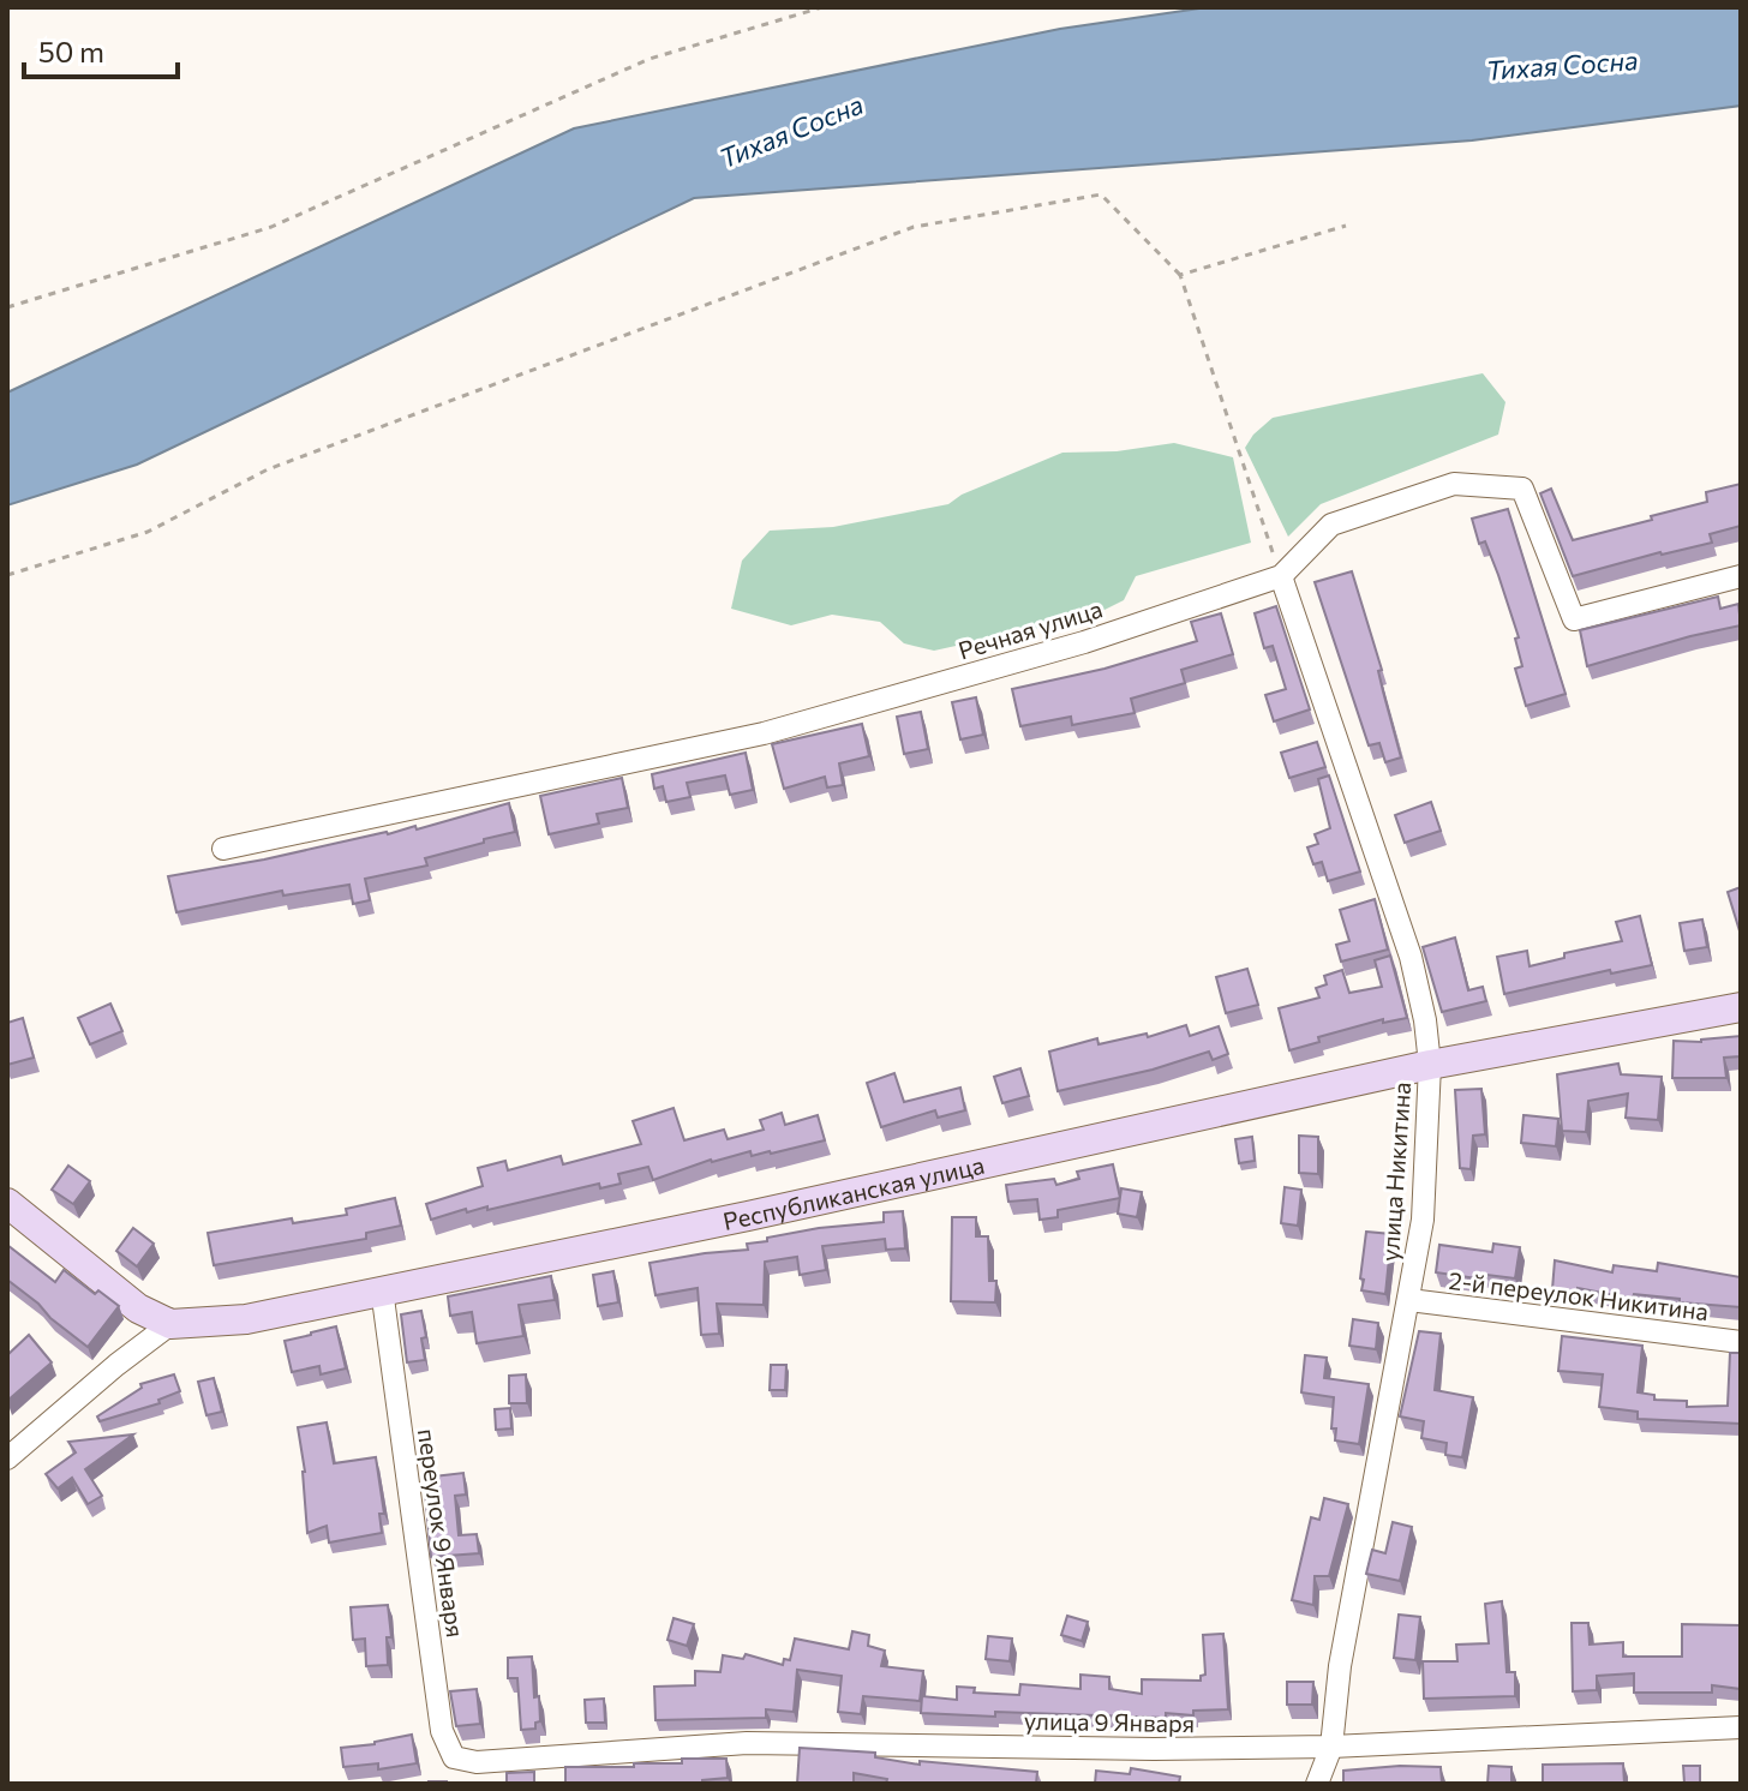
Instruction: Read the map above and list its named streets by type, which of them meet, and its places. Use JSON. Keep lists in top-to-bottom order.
{
  "streets": {
    "street": [
      "Речная улица",
      "улица Никитина",
      "Республиканская улица",
      "2-й переулок Никитина",
      "переулок 9 Января",
      "улица 9 Января"
    ]
  },
  "crossings": [
    ["Речная улица", "улица Никитина"],
    ["улица Никитина", "Республиканская улица"],
    ["улица Никитина", "2-й переулок Никитина"],
    ["улица Никитина", "улица 9 Января"],
    ["Республиканская улица", "переулок 9 Января"],
    ["переулок 9 Января", "улица 9 Января"]
  ],
  "water": ["Тихая Сосна"],
  "scale_bar": "50 m"
}
